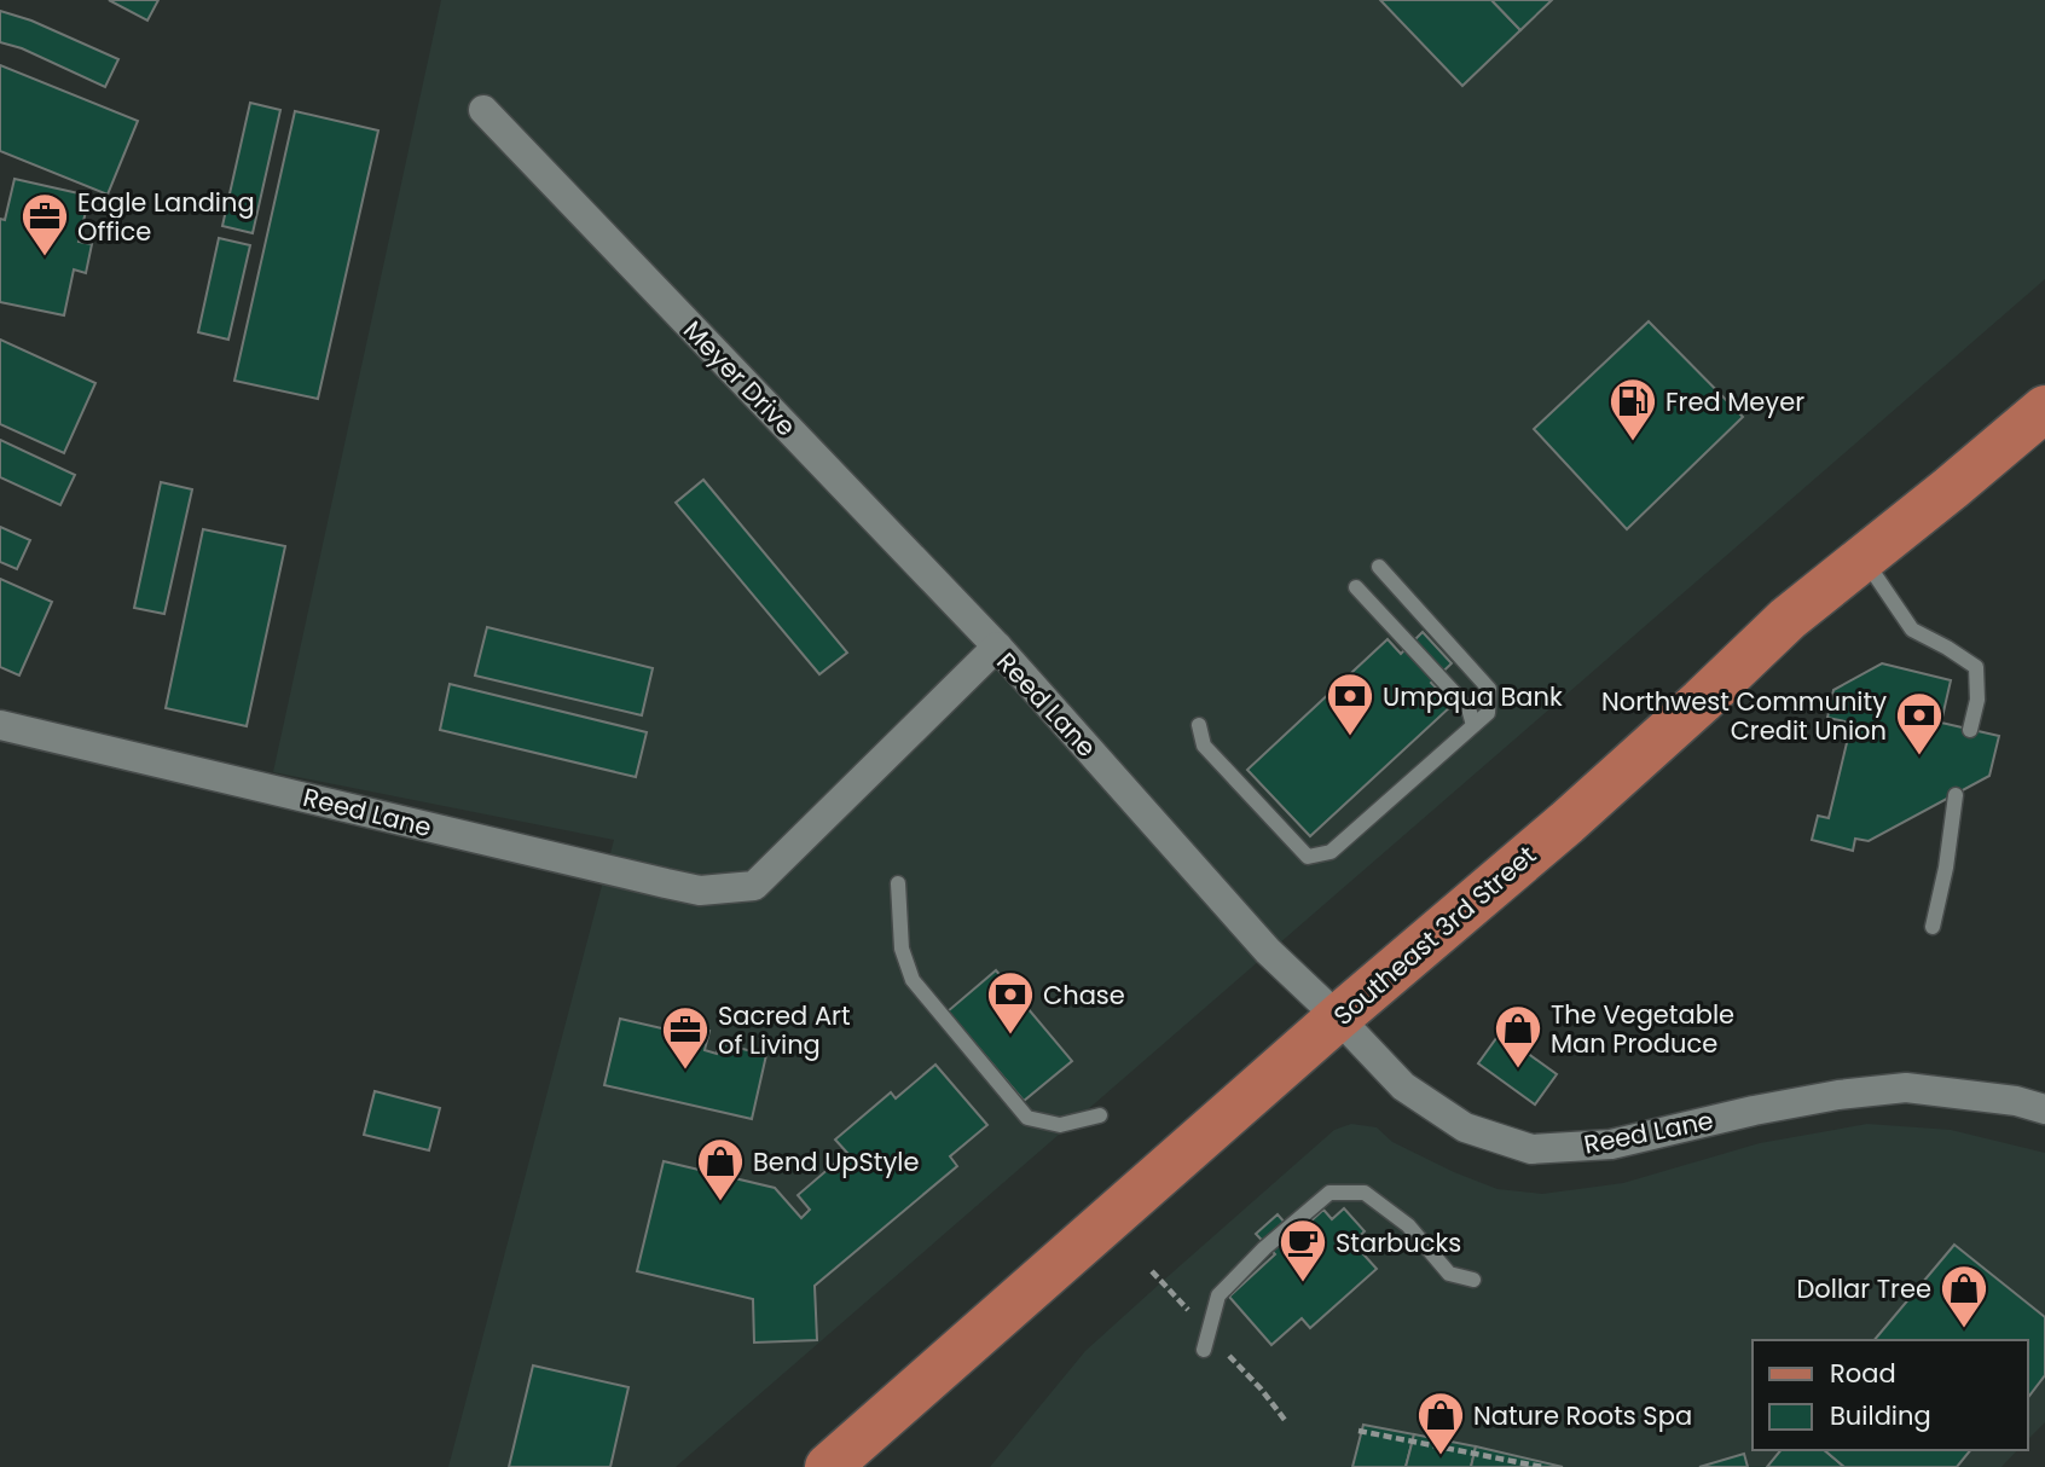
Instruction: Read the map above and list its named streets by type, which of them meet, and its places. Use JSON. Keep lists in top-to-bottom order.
{
  "streets": {
    "main road": ["Southeast 3rd Street"],
    "street": ["Meyer Drive", "Reed Lane"]
  },
  "crossings": [
    ["Meyer Drive", "Reed Lane"],
    ["Reed Lane", "Southeast 3rd Street"]
  ],
  "places": {
    "office": ["Eagle Landing Office", "Sacred Art of Living"],
    "fuel station": ["Fred Meyer"],
    "bank": ["Umpqua Bank", "Northwest Community Credit Union", "Chase"],
    "shop": [
      "The Vegetable Man Produce",
      "Bend UpStyle",
      "Dollar Tree",
      "Nature Roots Spa"
    ],
    "cafe": ["Starbucks"]
  },
  "legend": ["Road", "Building"]
}
